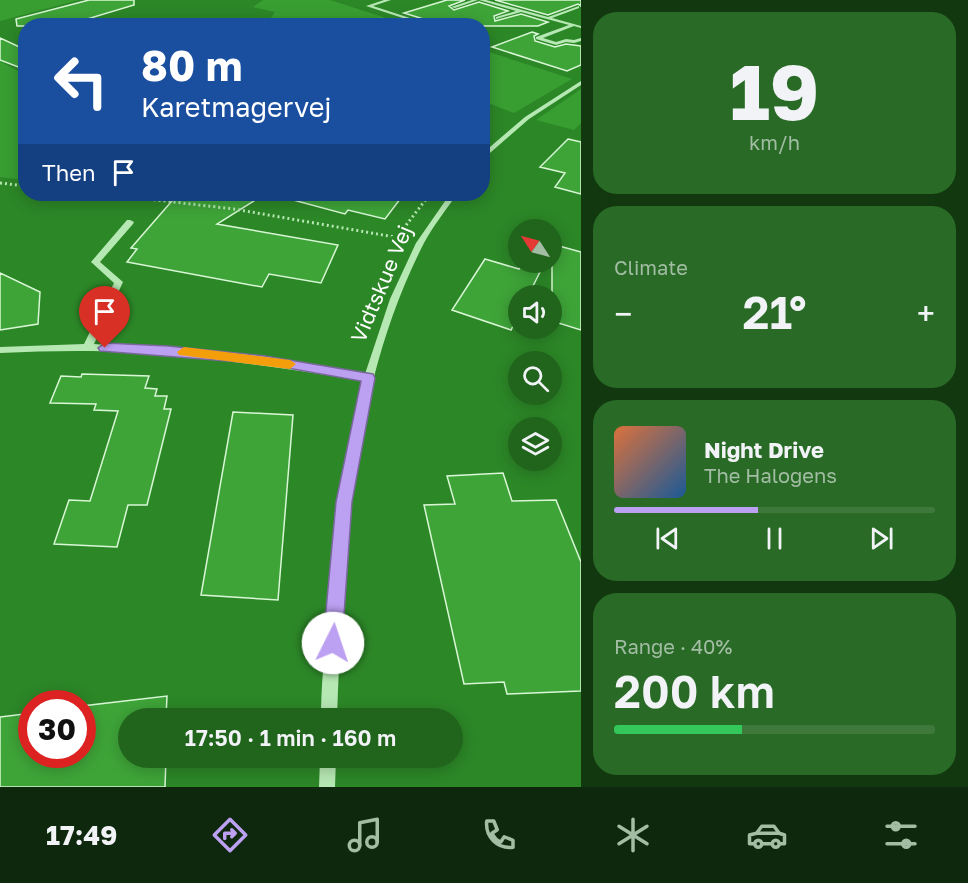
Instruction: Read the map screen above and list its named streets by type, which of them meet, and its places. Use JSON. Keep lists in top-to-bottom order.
{
  "streets": {
    "street": ["Vidtskue Vej"]
  },
  "north": "top left",
  "page": {
    "tile": [
      ["19", "km/h"],
      "Climate",
      ["Range · 40%", "200 km"]
    ],
    "turn": ["80 m", "Karetmagervej"],
    "then": "Then",
    "heat": ["−", "21°", "+"],
    "song": ["Night Drive", "The Halogens"],
    "limit": "30",
    "trip": "17:50 · 1 min · 160 m",
    "tabs": "17:49"
  }
}
